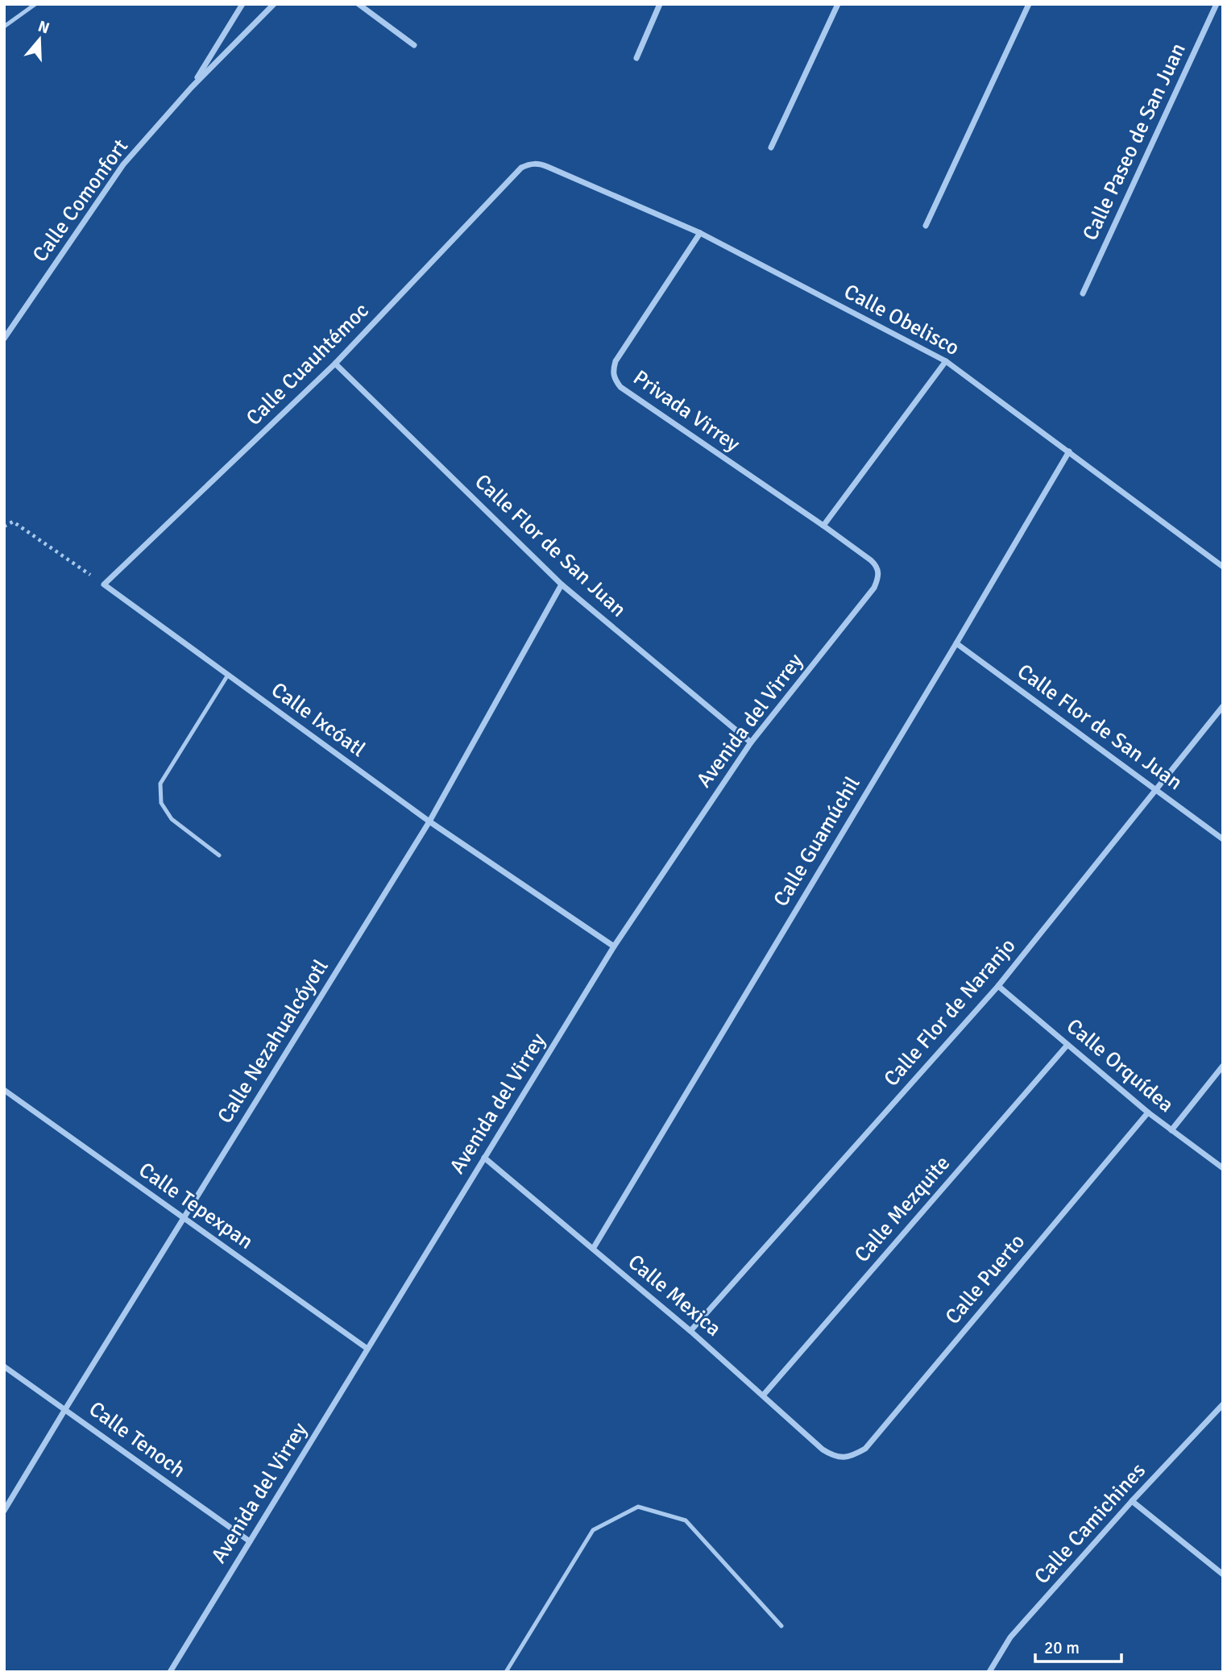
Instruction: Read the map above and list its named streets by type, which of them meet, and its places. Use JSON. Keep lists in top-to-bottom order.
{
  "streets": {
    "street": [
      "Calle Paseo de San Juan",
      "Calle Comonfort",
      "Calle Obelisco",
      "Calle Cuauhtémoc",
      "Privada Virrey",
      "Calle Flor de San Juan",
      "Calle Ixcóatl",
      "Avenida del Virrey",
      "Calle Guamúchil",
      "Calle Flor de Naranjo",
      "Calle Nezahualcóyotl",
      "Calle Orquídea",
      "Calle Tepexpan",
      "Calle Mezquite",
      "Calle Puerto",
      "Calle Mexica",
      "Calle Tenoch",
      "Calle Camichines"
    ]
  },
  "crossings": [
    ["Calle Obelisco", "Calle Cuauhtémoc"],
    ["Calle Obelisco", "Privada Virrey"],
    ["Calle Obelisco", "Calle Guamúchil"],
    ["Calle Cuauhtémoc", "Calle Flor de San Juan"],
    ["Calle Cuauhtémoc", "Calle Ixcóatl"],
    ["Privada Virrey", "Avenida del Virrey"],
    ["Calle Flor de San Juan", "Avenida del Virrey"],
    ["Calle Flor de San Juan", "Calle Guamúchil"],
    ["Calle Flor de San Juan", "Calle Flor de Naranjo"],
    ["Calle Flor de San Juan", "Calle Nezahualcóyotl"],
    ["Calle Ixcóatl", "Avenida del Virrey"],
    ["Calle Ixcóatl", "Calle Nezahualcóyotl"],
    ["Avenida del Virrey", "Calle Tepexpan"],
    ["Avenida del Virrey", "Calle Mexica"],
    ["Avenida del Virrey", "Calle Tenoch"],
    ["Calle Guamúchil", "Calle Mexica"],
    ["Calle Flor de Naranjo", "Calle Orquídea"],
    ["Calle Flor de Naranjo", "Calle Mexica"],
    ["Calle Nezahualcóyotl", "Calle Tepexpan"],
    ["Calle Nezahualcóyotl", "Calle Tenoch"],
    ["Calle Orquídea", "Calle Mezquite"],
    ["Calle Orquídea", "Calle Puerto"],
    ["Calle Mezquite", "Calle Mexica"],
    ["Calle Puerto", "Calle Mexica"]
  ],
  "scale_bar": "20 m",
  "north": "top"
}
